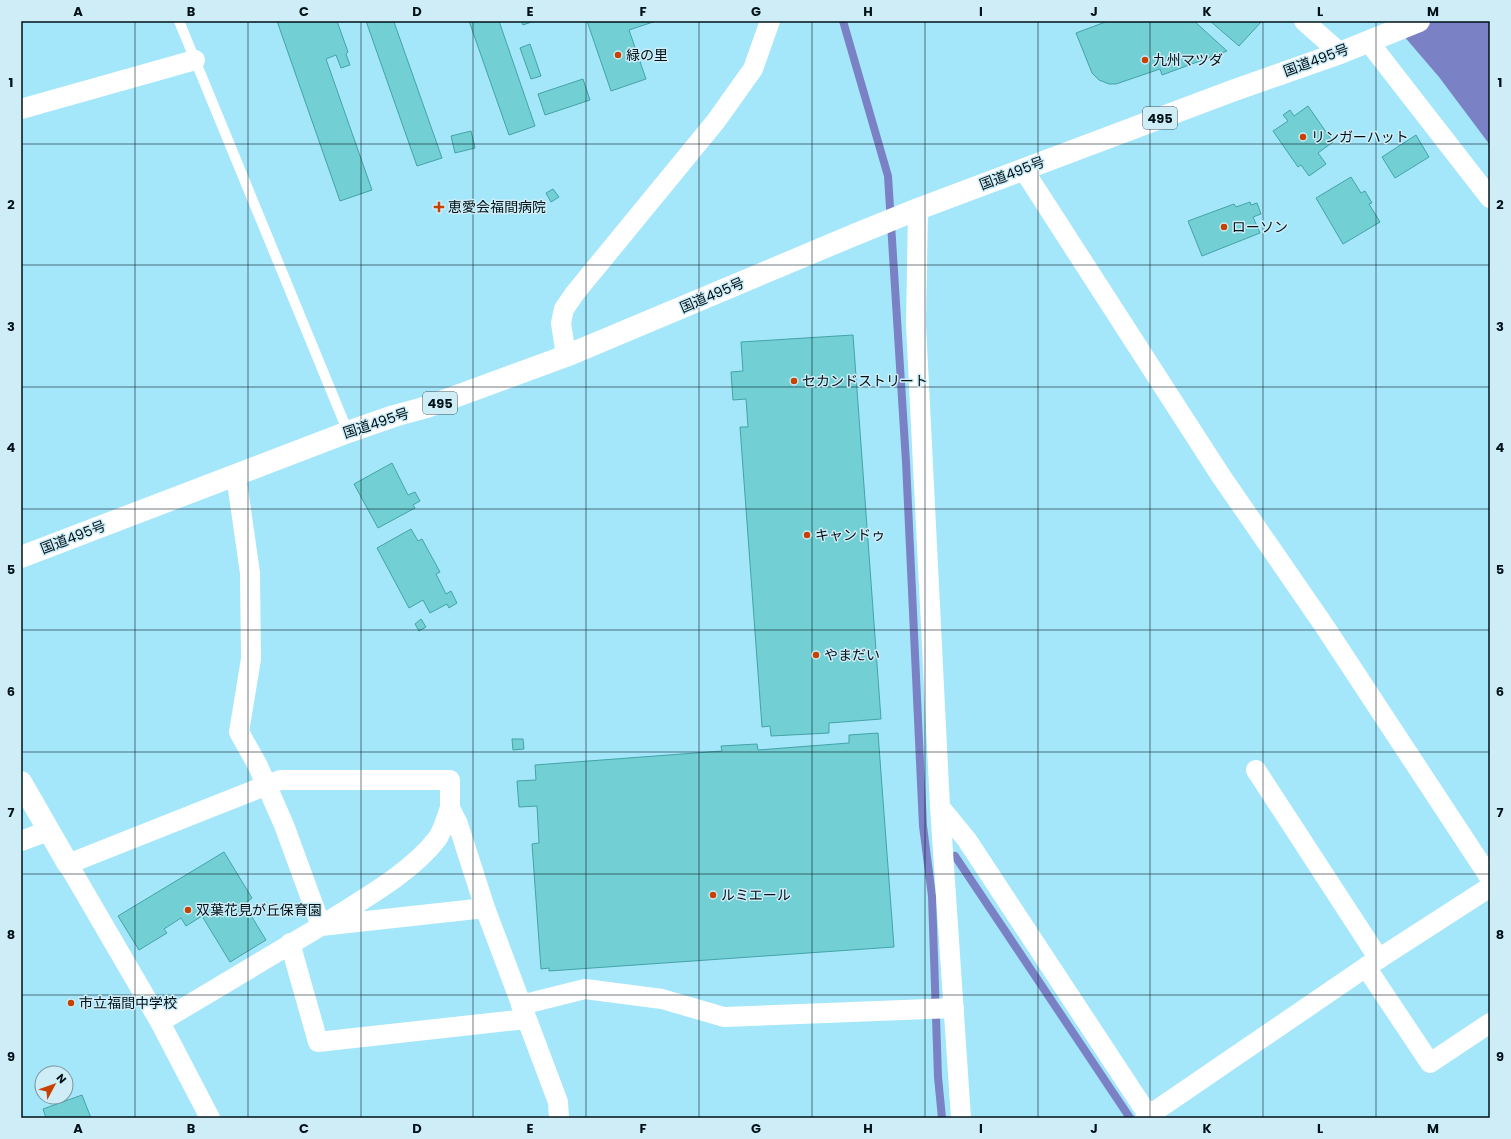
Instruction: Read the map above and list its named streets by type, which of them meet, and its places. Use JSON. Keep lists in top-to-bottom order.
{
  "streets": {
    "main road": ["国道495号", "495"]
  },
  "places": {
    "other": [
      "緑の里",
      "九州マツダ",
      "リンガーハット",
      "ローソン",
      "セカンドストリート",
      "キャンドゥ",
      "やまだい",
      "ルミエール",
      "双葉花見が丘保育園",
      "市立福間中学校"
    ],
    "health": ["恵愛会福間病院"]
  },
  "north": "top right",
  "grid": {
    "columns": [
      "A",
      "B",
      "C",
      "D",
      "E",
      "F",
      "G",
      "H",
      "I",
      "J",
      "K",
      "L",
      "M"
    ],
    "rows": [
      "1",
      "2",
      "3",
      "4",
      "5",
      "6",
      "7",
      "8",
      "9"
    ]
  }
}
